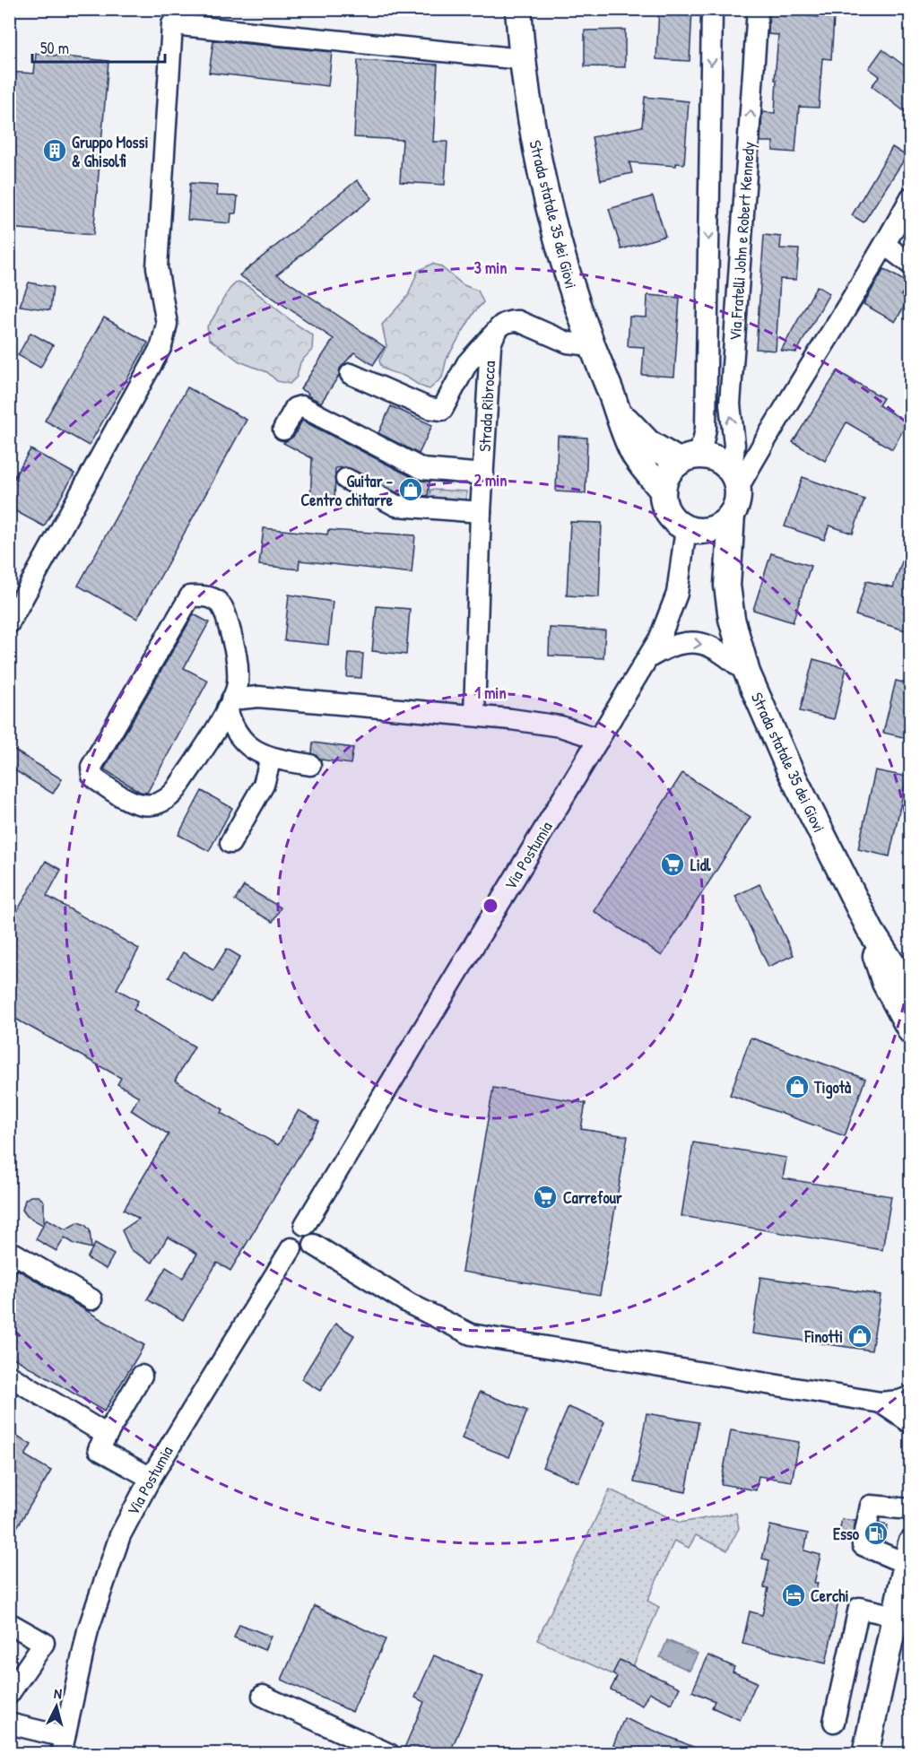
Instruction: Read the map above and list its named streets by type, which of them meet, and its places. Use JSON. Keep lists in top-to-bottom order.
{
  "streets": {
    "main road": ["Strada statale 35 dei Giovi"],
    "street": ["Via Fratelli John e Robert Kennedy", "Strada Ribrocca", "Via Postumia"]
  },
  "crossings": [
    ["Strada statale 35 dei Giovi", "Via Fratelli John e Robert Kennedy"],
    ["Strada statale 35 dei Giovi", "Via Postumia"],
    ["Via Fratelli John e Robert Kennedy", "Via Postumia"]
  ],
  "places": {
    "building": ["Gruppo Mossi & Ghisolfi"],
    "shop": ["Guitar - Centro chitarre", "Tigotà", "Finotti"],
    "supermarket": ["Lidl", "Carrefour"],
    "fuel station": ["Esso"],
    "hotel": ["Cerchi"]
  },
  "scale_bar": "50 m",
  "north": "top",
  "rings": ["3 min", "2 min", "1 min"]
}
